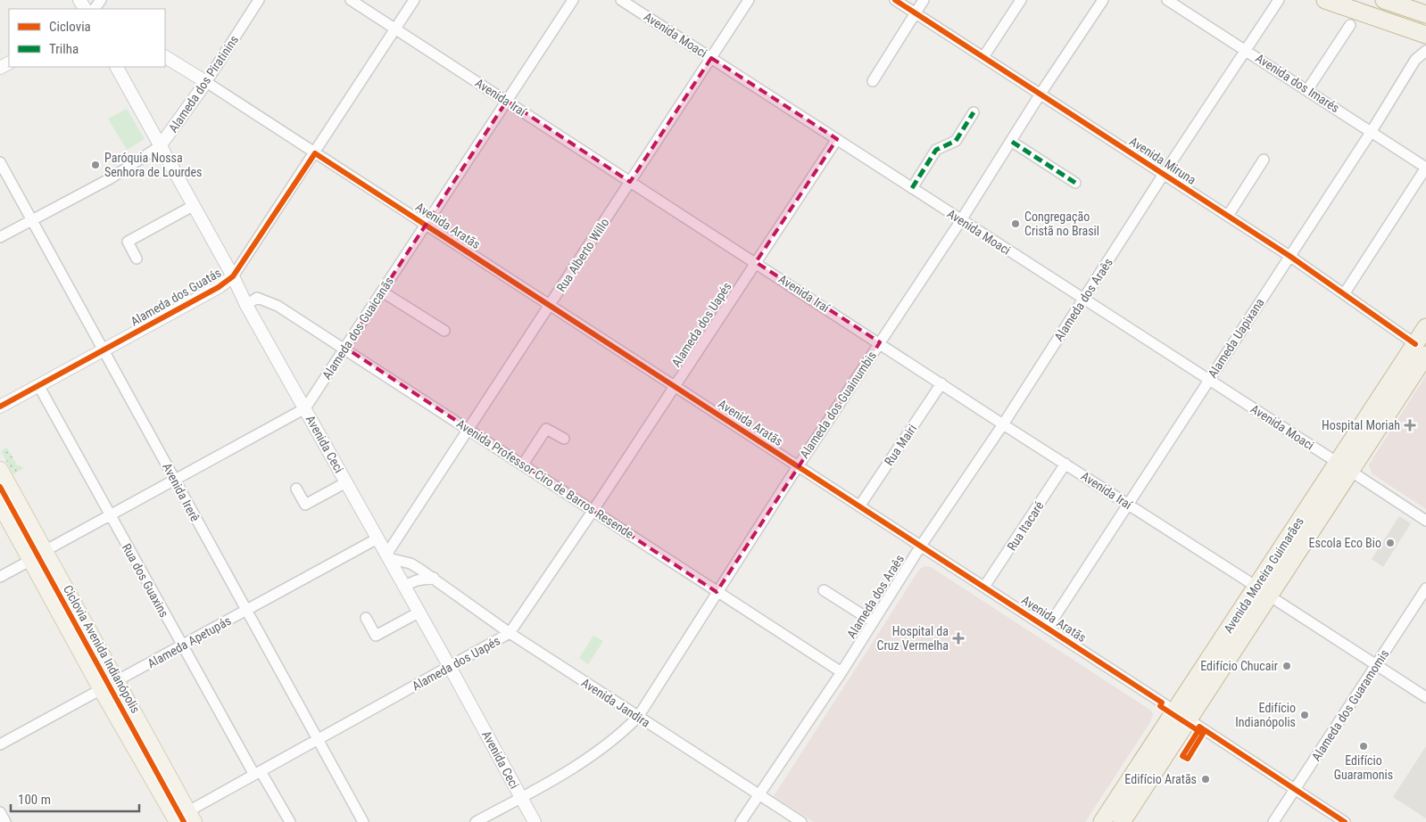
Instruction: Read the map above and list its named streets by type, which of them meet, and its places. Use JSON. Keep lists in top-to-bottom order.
{
  "streets": {
    "highway": ["Avenida Moreira Guimarães"],
    "street": [
      "Avenida Moaci",
      "Avenida dos Imarés",
      "Alameda dos Piratinins",
      "Avenida Iraí",
      "Avenida Miruna",
      "Avenida Aratãs",
      "Rua Alberto Willo",
      "Alameda dos Guatás",
      "Alameda dos Araês",
      "Alameda dos Uapés",
      "Alameda dos Guaicanãs",
      "Alameda Uapixana",
      "Alameda dos Guainumbis",
      "Avenida Ceci",
      "Rua Mairi",
      "Avenida Professor Ciro de Barros Resende",
      "Avenida Irerê",
      "Rua Itacaré",
      "Rua dos Guaxins",
      "Alameda Apetupás",
      "Avenida Jandira",
      "Alameda dos Guaramomis"
    ],
    "cycle path": ["Ciclovia Avenida Indianópolis"]
  },
  "crossings": [
    ["Avenida Moaci", "Rua Alberto Willo"],
    ["Avenida Moaci", "Alameda dos Araês"],
    ["Avenida Moaci", "Alameda dos Uapés"],
    ["Avenida Moaci", "Alameda Uapixana"],
    ["Avenida Moaci", "Alameda dos Guainumbis"],
    ["Avenida Moaci", "Avenida Moreira Guimarães"],
    ["Avenida dos Imarés", "Alameda dos Araês"],
    ["Avenida dos Imarés", "Alameda Uapixana"],
    ["Alameda dos Piratinins", "Avenida Aratãs"],
    ["Alameda dos Piratinins", "Avenida Ceci"],
    ["Alameda dos Piratinins", "Avenida Irerê"],
    ["Avenida Iraí", "Rua Alberto Willo"],
    ["Avenida Iraí", "Alameda dos Guatás"],
    ["Avenida Iraí", "Alameda dos Araês"],
    ["Avenida Iraí", "Alameda dos Uapés"],
    ["Avenida Iraí", "Alameda dos Guaicanãs"],
    ["Avenida Iraí", "Alameda Uapixana"],
    ["Avenida Iraí", "Alameda dos Guainumbis"],
    ["Avenida Iraí", "Rua Mairi"],
    ["Avenida Iraí", "Rua Itacaré"],
    ["Avenida Iraí", "Avenida Moreira Guimarães"],
    ["Avenida Iraí", "Alameda dos Guaramomis"],
    ["Avenida Miruna", "Alameda dos Araês"],
    ["Avenida Miruna", "Alameda Uapixana"],
    ["Avenida Miruna", "Alameda dos Guainumbis"],
    ["Avenida Miruna", "Avenida Moreira Guimarães"],
    ["Avenida Aratãs", "Rua Alberto Willo"],
    ["Avenida Aratãs", "Alameda dos Guatás"],
    ["Avenida Aratãs", "Alameda dos Araês"],
    ["Avenida Aratãs", "Alameda dos Uapés"],
    ["Avenida Aratãs", "Alameda dos Guaicanãs"],
    ["Avenida Aratãs", "Alameda Uapixana"],
    ["Avenida Aratãs", "Alameda dos Guainumbis"],
    ["Avenida Aratãs", "Rua Mairi"],
    ["Avenida Aratãs", "Rua Itacaré"],
    ["Avenida Aratãs", "Avenida Moreira Guimarães"],
    ["Avenida Aratãs", "Alameda dos Guaramomis"],
    ["Rua Alberto Willo", "Avenida Ceci"],
    ["Rua Alberto Willo", "Avenida Professor Ciro de Barros Resende"],
    ["Rua Alberto Willo", "Avenida Jandira"],
    ["Alameda dos Guatás", "Avenida Ceci"],
    ["Alameda dos Guatás", "Avenida Irerê"],
    ["Alameda dos Guatás", "Rua dos Guaxins"],
    ["Alameda dos Araês", "Avenida Professor Ciro de Barros Resende"],
    ["Alameda dos Araês", "Avenida Jandira"],
    ["Alameda dos Uapés", "Avenida Ceci"],
    ["Alameda dos Uapés", "Avenida Professor Ciro de Barros Resende"],
    ["Alameda dos Uapés", "Avenida Irerê"],
    ["Alameda dos Uapés", "Rua dos Guaxins"],
    ["Alameda dos Uapés", "Avenida Jandira"],
    ["Alameda dos Guaicanãs", "Avenida Ceci"],
    ["Alameda dos Guaicanãs", "Avenida Professor Ciro de Barros Resende"],
    ["Alameda dos Guaicanãs", "Avenida Irerê"],
    ["Alameda dos Guaicanãs", "Rua dos Guaxins"],
    ["Alameda dos Guainumbis", "Avenida Ceci"],
    ["Alameda dos Guainumbis", "Avenida Professor Ciro de Barros Resende"],
    ["Alameda dos Guainumbis", "Avenida Jandira"],
    ["Avenida Ceci", "Avenida Professor Ciro de Barros Resende"],
    ["Avenida Ceci", "Alameda Apetupás"],
    ["Avenida Ceci", "Avenida Jandira"],
    ["Avenida Irerê", "Alameda Apetupás"],
    ["Rua dos Guaxins", "Alameda Apetupás"]
  ],
  "places": {
    "other": [
      "Paróquia Nossa Senhora de Lourdes",
      "Congregação Cristã no Brasil",
      "Escola Eco Bio",
      "Edifício Chucair",
      "Edifício Indianópolis",
      "Edifício Guaramonis",
      "Edifício Aratãs"
    ],
    "health": ["Hospital Moriah", "Hospital da Cruz Vermelha"]
  },
  "legend": ["Ciclovia", "Trilha"],
  "scale_bar": "100 m"
}
